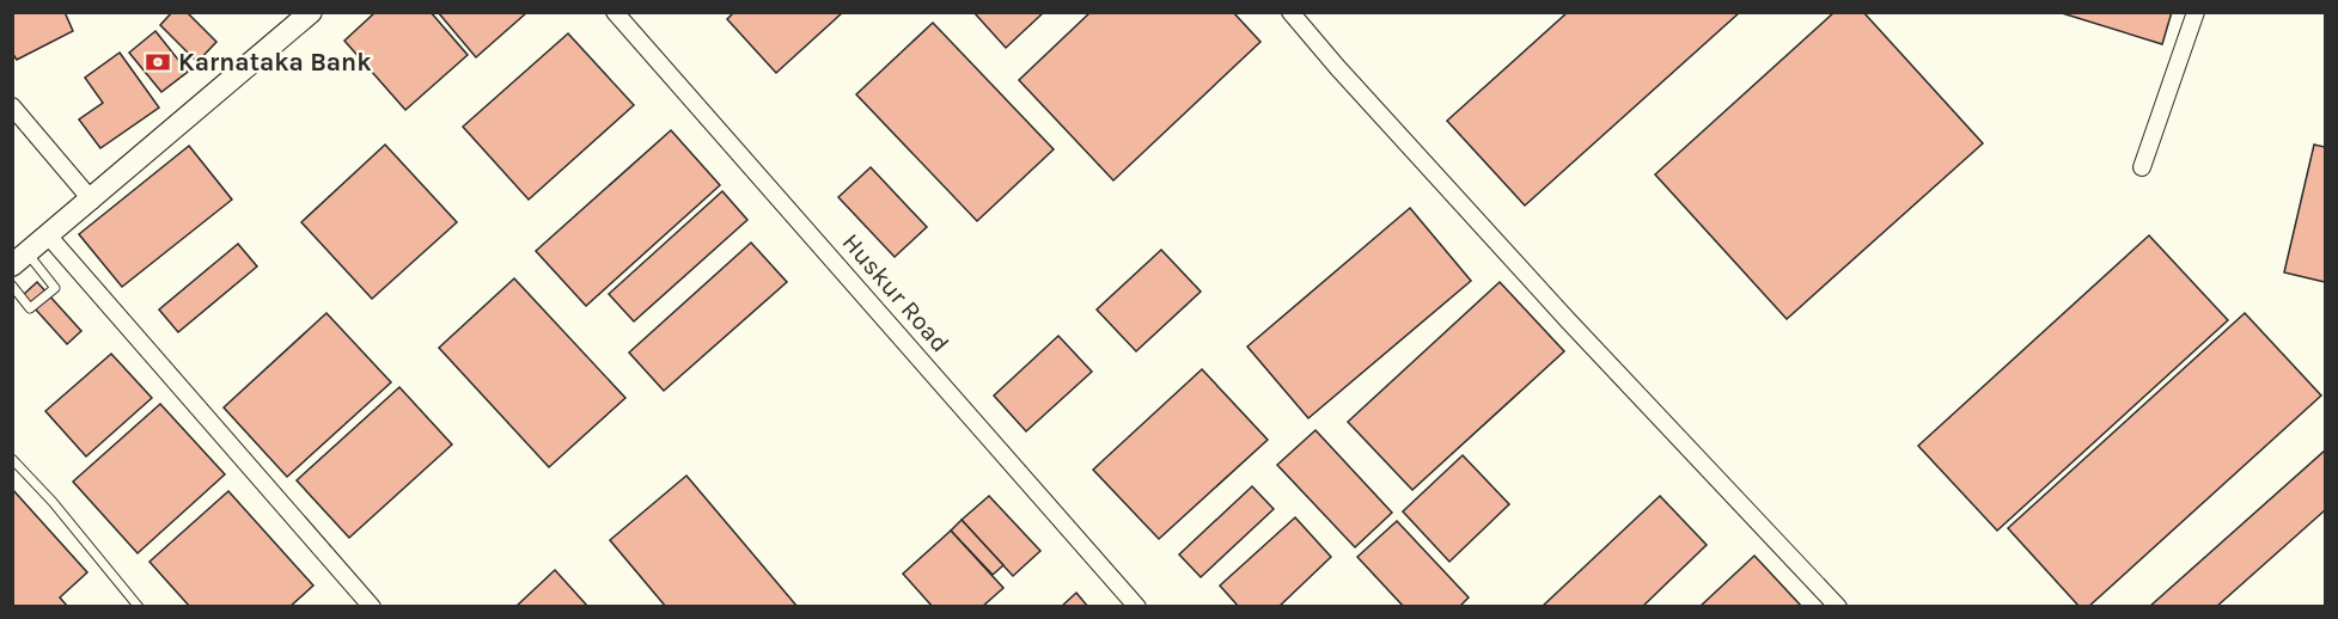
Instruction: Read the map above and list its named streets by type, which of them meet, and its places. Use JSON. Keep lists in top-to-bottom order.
{
  "streets": {
    "street": ["Huskur Road"]
  },
  "places": {
    "bank": ["Karnataka Bank"]
  }
}
